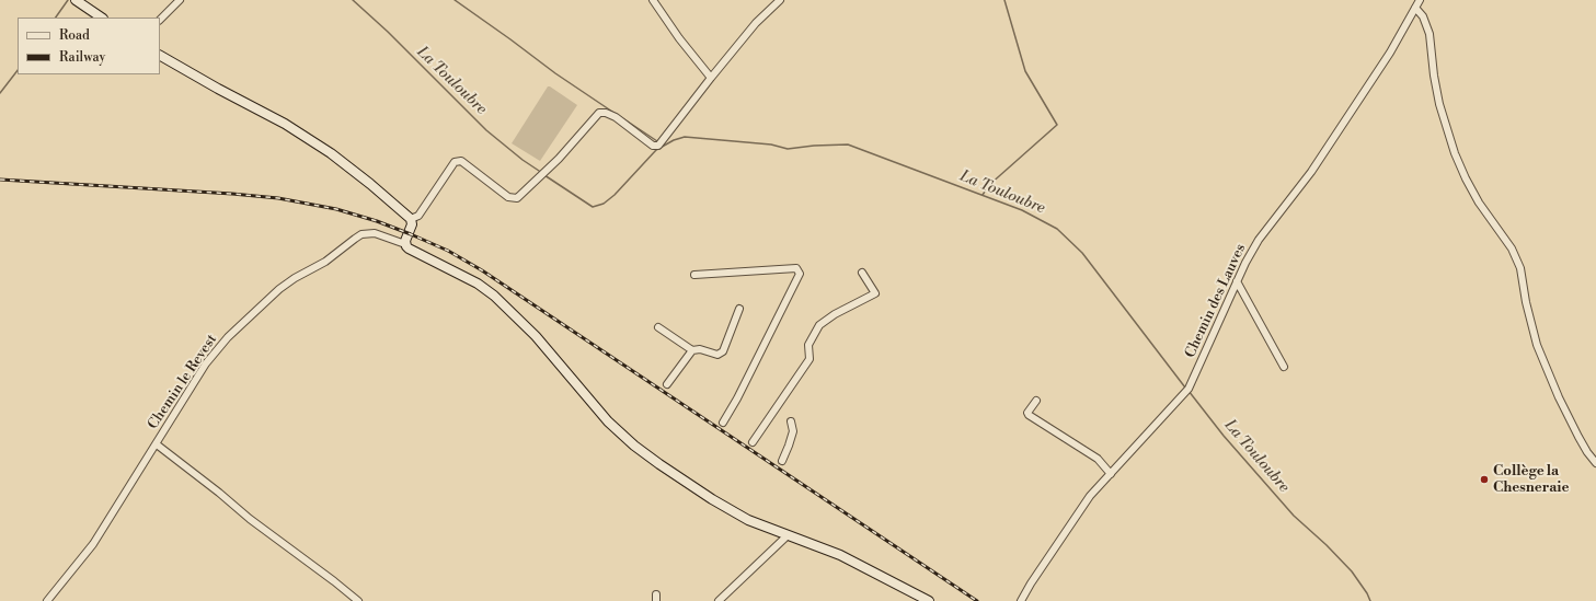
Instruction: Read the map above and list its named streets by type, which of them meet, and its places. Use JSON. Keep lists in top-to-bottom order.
{
  "streets": {
    "street": ["Chemin des Lauves", "Chemin le Revest"]
  },
  "water": ["La Touloubre"],
  "places": ["Collège la Chesneraie"],
  "legend": ["Road", "Railway"]
}
